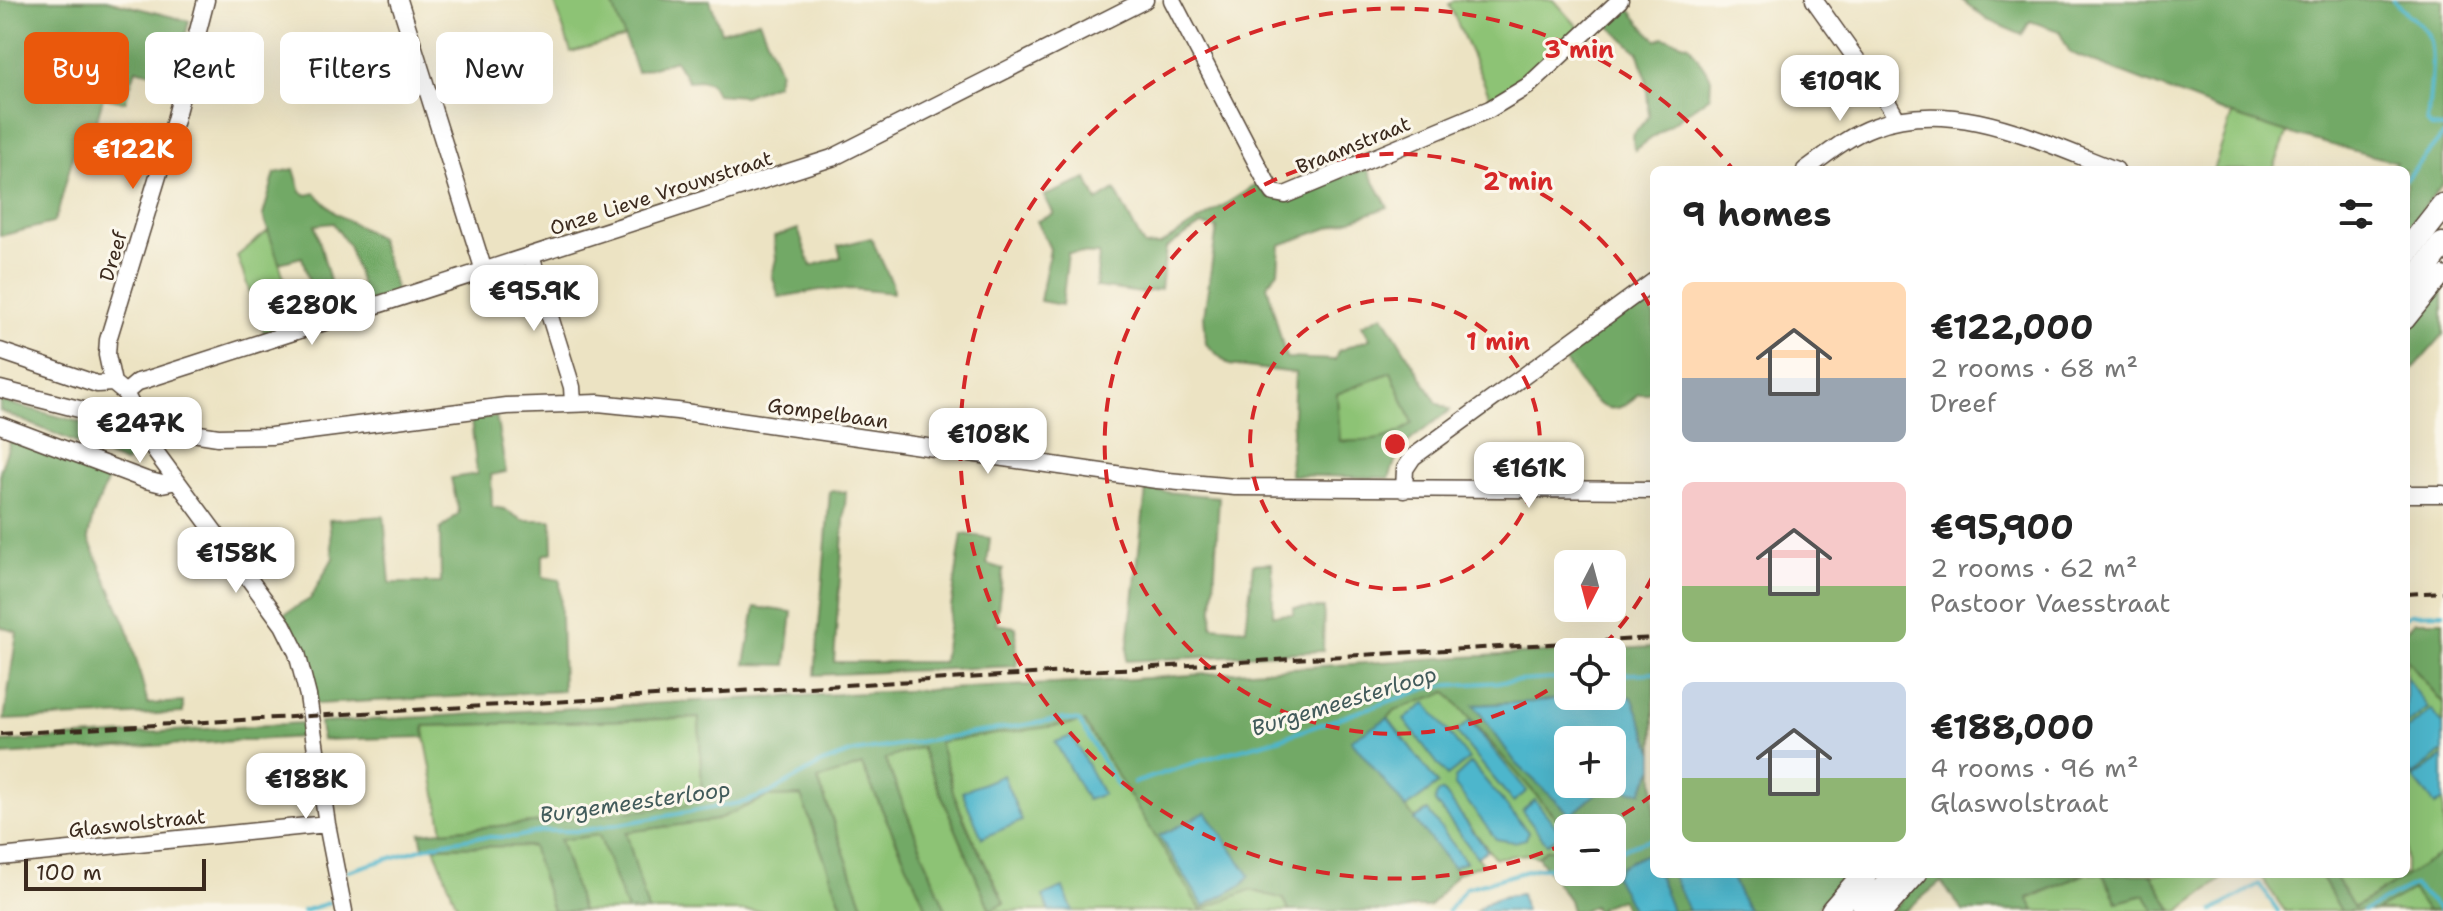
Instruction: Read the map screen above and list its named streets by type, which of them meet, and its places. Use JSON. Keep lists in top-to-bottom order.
{
  "streets": {
    "street": [
      "Braamstraat",
      "Onze Lieve Vrouwstraat",
      "Dreef",
      "Gompelbaan",
      "Glaswolstraat"
    ]
  },
  "crossings": [
    ["Onze Lieve Vrouwstraat", "Dreef"],
    ["Dreef", "Gompelbaan"],
    ["Dreef", "Glaswolstraat"]
  ],
  "water": ["Burgemeesterloop"],
  "scale_bar": "100 m",
  "north": "bottom",
  "page": {
    "chip": [
      "Buy",
      "Rent",
      "Filters",
      "New"
    ],
    "price": [
      "€109K",
      "€122K",
      "€95.9K",
      "€280K",
      "€247K",
      "€108K",
      "€161K",
      "€158K",
      "€188K"
    ],
    "heading": "9 homes",
    "list": [
      {
        "name": "€122,000",
        "note": "2 rooms · 68 m² · Dreef"
      },
      {
        "name": "€95,900",
        "note": "2 rooms · 62 m² · Pastoor Vaesstraat"
      },
      {
        "name": "€188,000",
        "note": "4 rooms · 96 m² · Glaswolstraat"
      }
    ],
    "map_buttons": ["+", "−"],
    "scale": "100 m"
  },
  "rings": ["3 min", "2 min", "1 min"]
}
